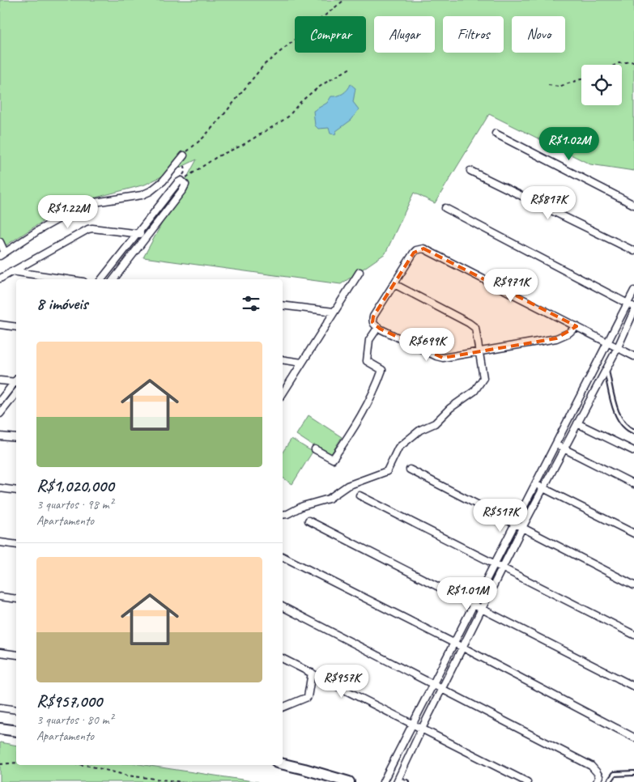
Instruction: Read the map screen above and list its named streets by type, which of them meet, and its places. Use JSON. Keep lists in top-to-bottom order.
{
  "page": {
    "chip": [
      "Comprar",
      "Alugar",
      "Filtros",
      "Novo"
    ],
    "price": [
      "R$1.02M",
      "R$817K",
      "R$1.22M",
      "R$971K",
      "R$699K",
      "R$517K",
      "R$1.01M",
      "R$957K"
    ],
    "heading": "8 imóveis",
    "list": [
      {
        "name": "R$1,020,000",
        "note": "3 quartos · 98 m² · Apartamento"
      },
      {
        "name": "R$957,000",
        "note": "3 quartos · 80 m² · Apartamento"
      }
    ]
  }
}
